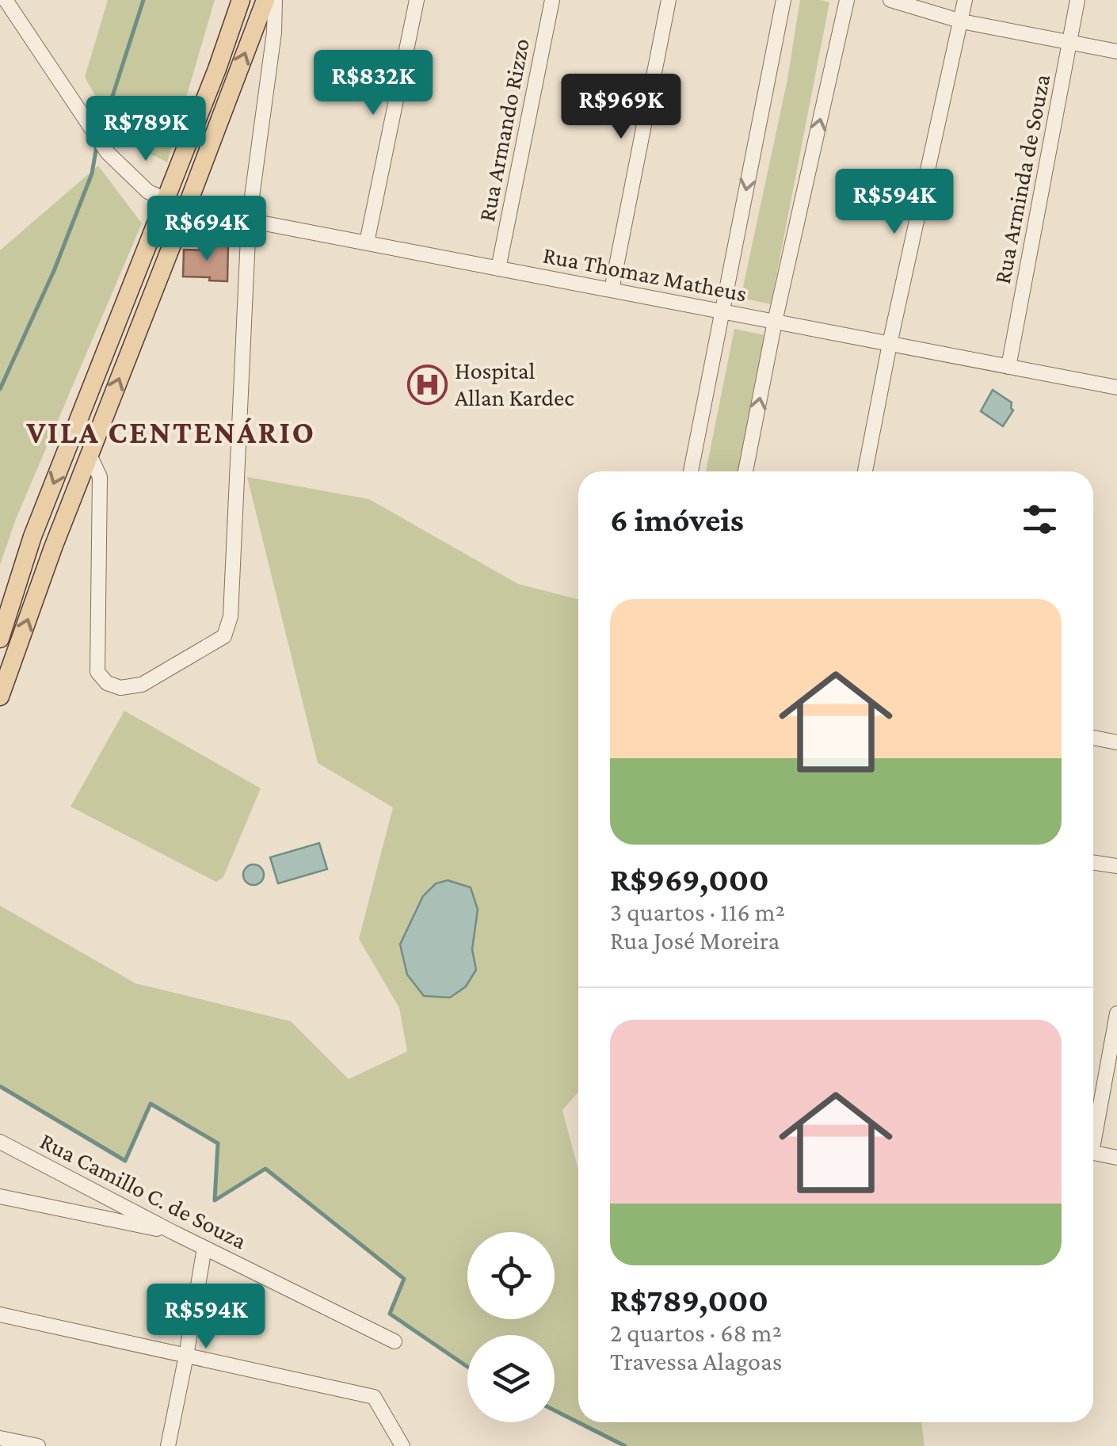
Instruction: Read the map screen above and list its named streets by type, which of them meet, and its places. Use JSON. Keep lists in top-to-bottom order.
{
  "streets": {
    "street": [
      "Rua Armando Rizzo",
      "Rua Arminda de Souza",
      "Rua Thomaz Matheus",
      "Rua Camillo C. de Souza"
    ]
  },
  "crossings": [
    ["Rua Armando Rizzo", "Rua Thomaz Matheus"],
    ["Rua Arminda de Souza", "Rua Thomaz Matheus"]
  ],
  "districts": ["VILA CENTENÁRIO"],
  "places": {
    "hospital": ["Hospital Allan Kardec"]
  },
  "page": {
    "price": [
      "R$832K",
      "R$969K",
      "R$789K",
      "R$594K",
      "R$694K",
      "R$594K"
    ],
    "heading": "6 imóveis",
    "list": [
      {
        "name": "R$969,000",
        "note": "3 quartos · 116 m² · Rua José Moreira"
      },
      {
        "name": "R$789,000",
        "note": "2 quartos · 68 m² · Travessa Alagoas"
      }
    ]
  }
}
